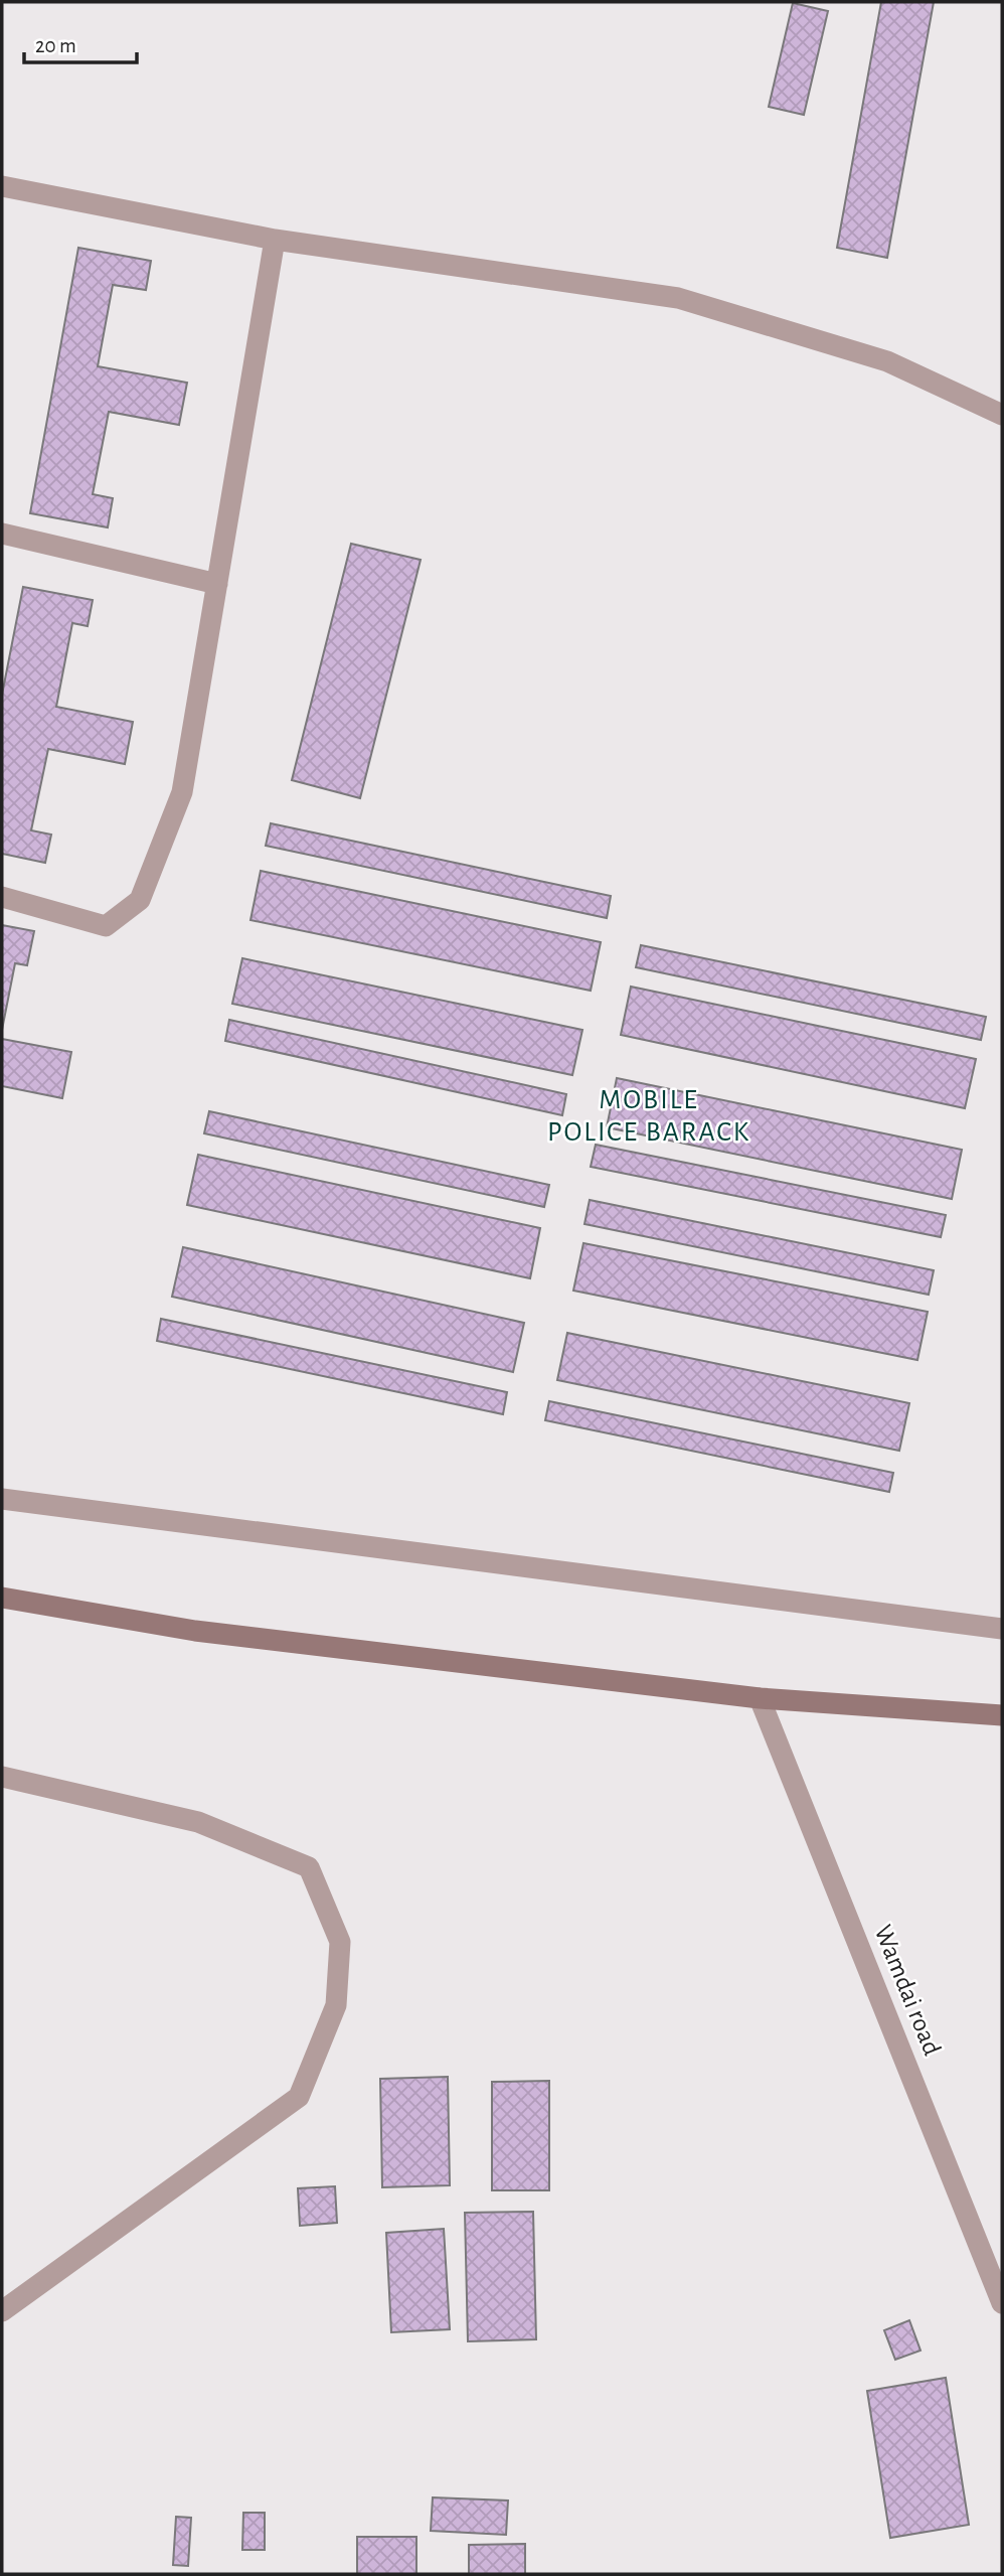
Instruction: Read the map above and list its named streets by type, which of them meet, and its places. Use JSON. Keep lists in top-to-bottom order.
{
  "streets": {
    "street": ["Wamdai road"]
  },
  "districts": ["MOBILE POLICE BARACK"],
  "scale_bar": "20 m"
}
